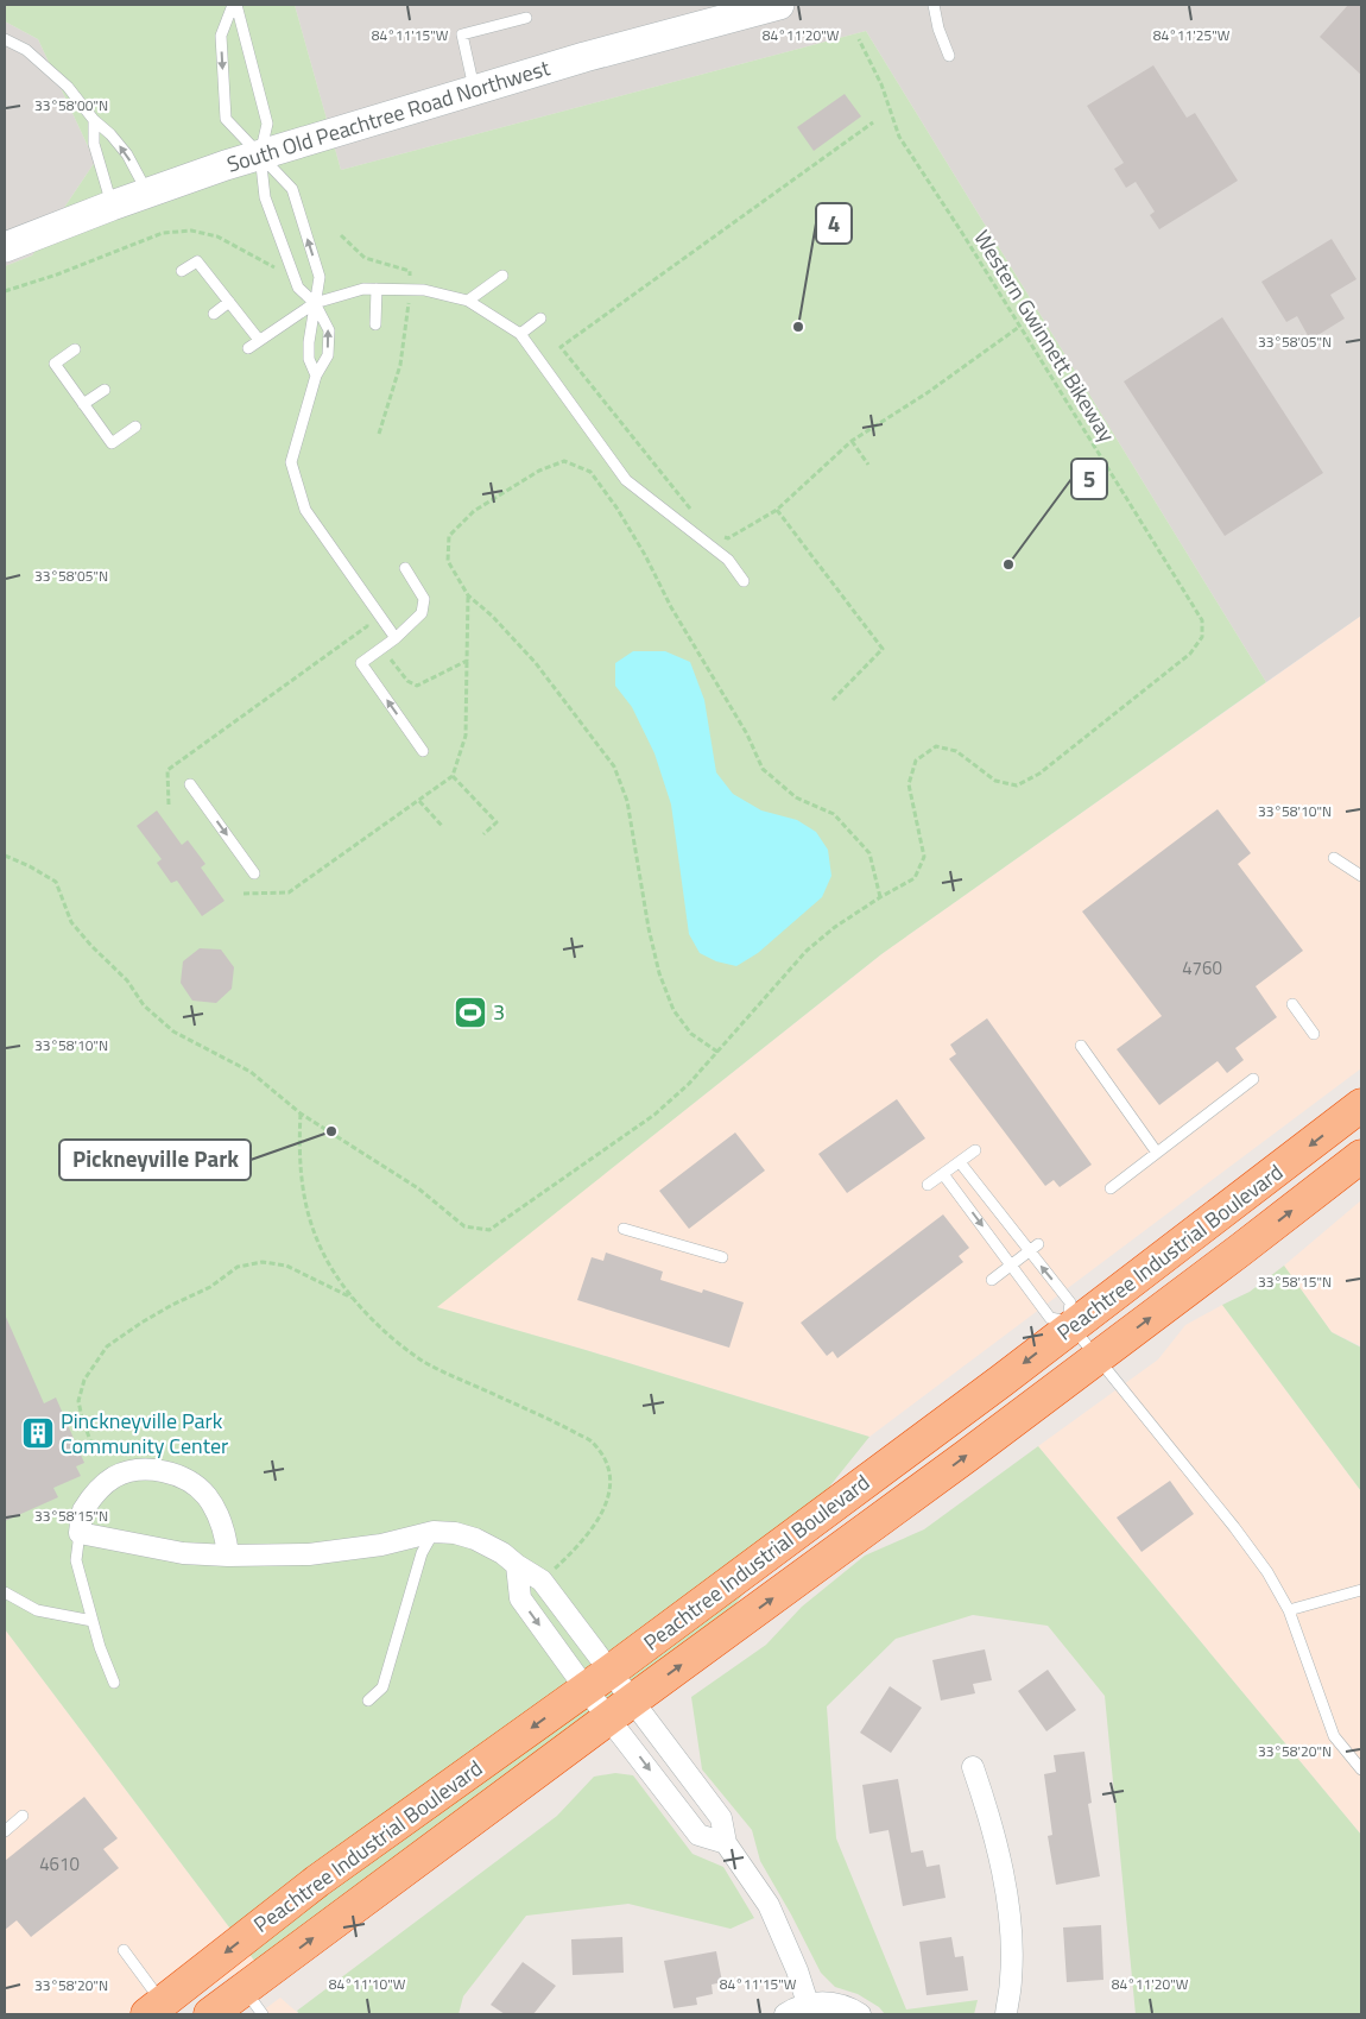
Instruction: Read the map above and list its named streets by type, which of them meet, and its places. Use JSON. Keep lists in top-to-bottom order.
{
  "streets": {
    "highway": ["Peachtree Industrial Boulevard"],
    "street": ["South Old Peachtree Road Northwest"],
    "path": ["Western Gwinnett Bikeway"]
  },
  "places": {
    "other": ["4", "5", "Pickneyville Park"],
    "sports": ["3"],
    "building": ["Pinckneyville Park Community Center"]
  },
  "house_numbers": ["4760", "4610"],
  "coordinates": [
    "84°11'15\"W",
    "84°11'20\"W",
    "84°11'25\"W",
    "33°58'00\"N",
    "33°58'05\"N",
    "33°58'10\"N",
    "33°58'15\"N",
    "33°58'20\"N",
    "84°11'10\"W"
  ]
}
